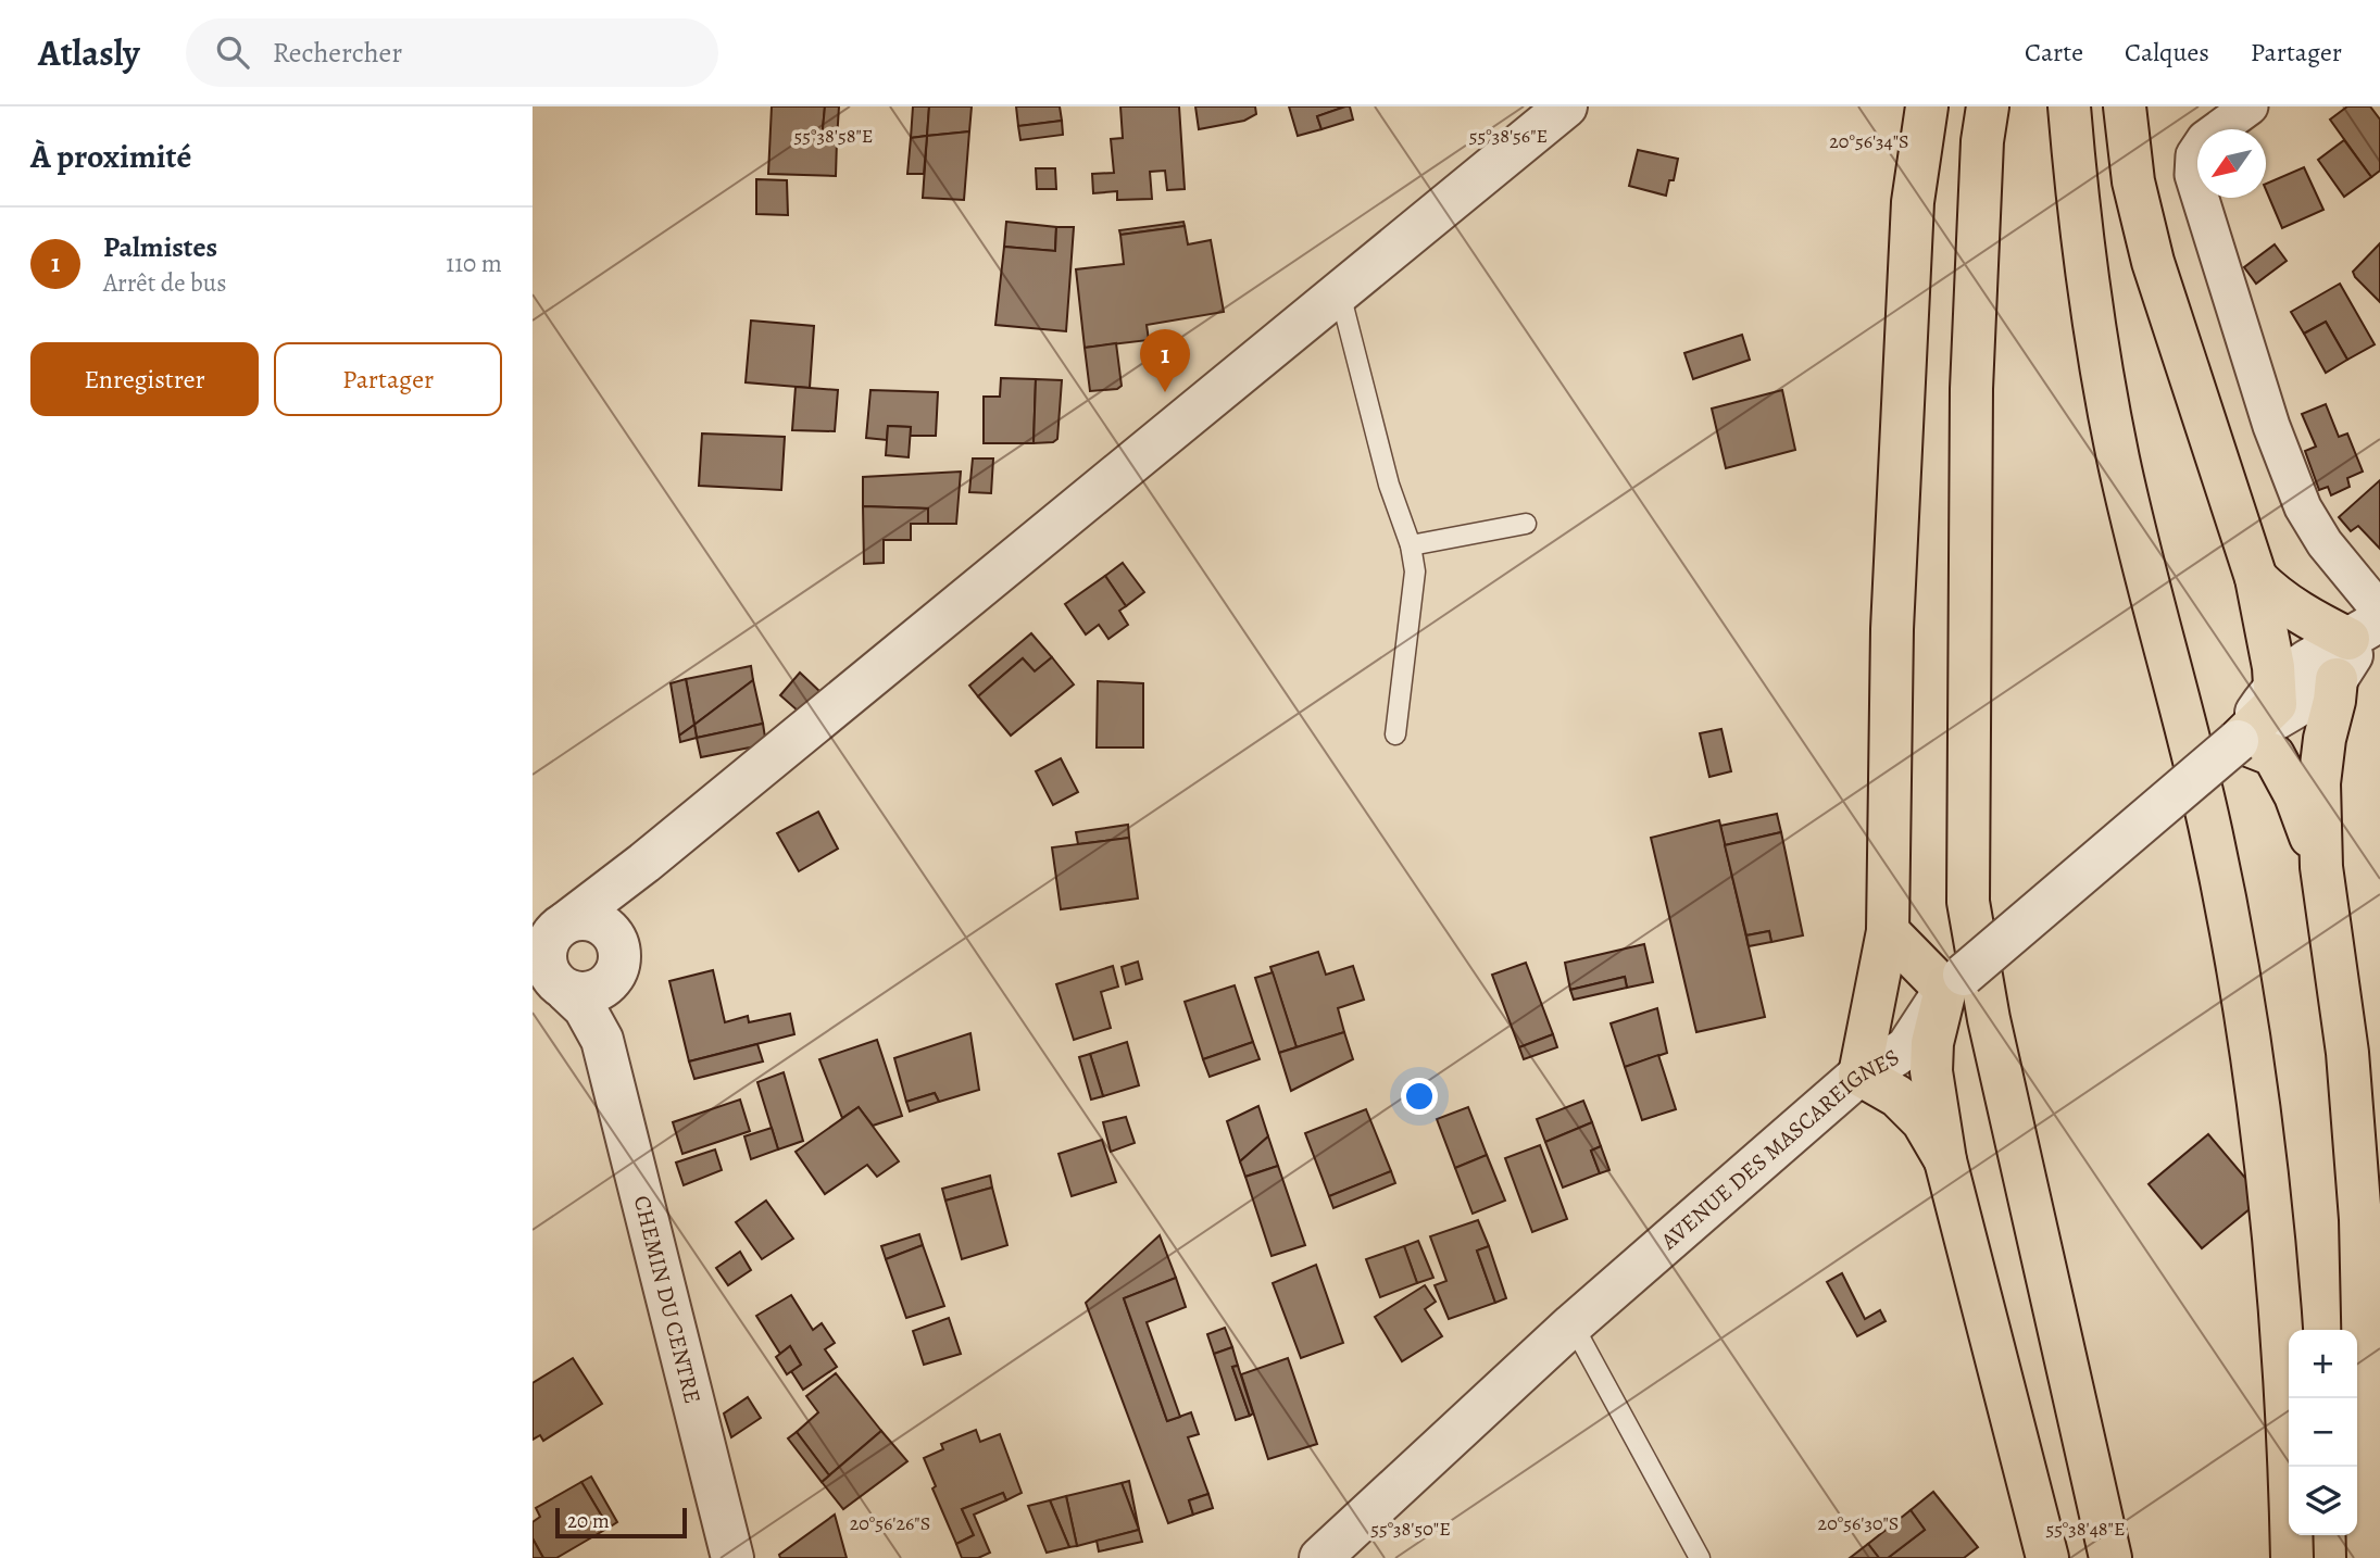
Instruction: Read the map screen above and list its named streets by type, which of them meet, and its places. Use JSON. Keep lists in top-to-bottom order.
{
  "streets": {
    "street": ["AVENUE DES MASCAREIGNES", "CHEMIN DU CENTRE"]
  },
  "scale_bar": "20 m",
  "north": "bottom left",
  "page": {
    "header": "Atlasly",
    "search": "Rechercher",
    "nav": ["Carte", "Calques", "Partager"],
    "heading": "À proximité",
    "list": [
      {
        "mark": "1",
        "name": "Palmistes",
        "note": "Arrêt de bus",
        "value": "110 m"
      }
    ],
    "buttons": ["Enregistrer", "Partager"],
    "pins": "1",
    "map_buttons": ["+", "−"],
    "scale": "20 m"
  },
  "coordinates": [
    "55°38'58\"E",
    "55°38'56\"E",
    "20°56'34\"S",
    "20°56'26\"S",
    "20°56'30\"S",
    "55°38'50\"E",
    "55°38'48\"E"
  ]
}
